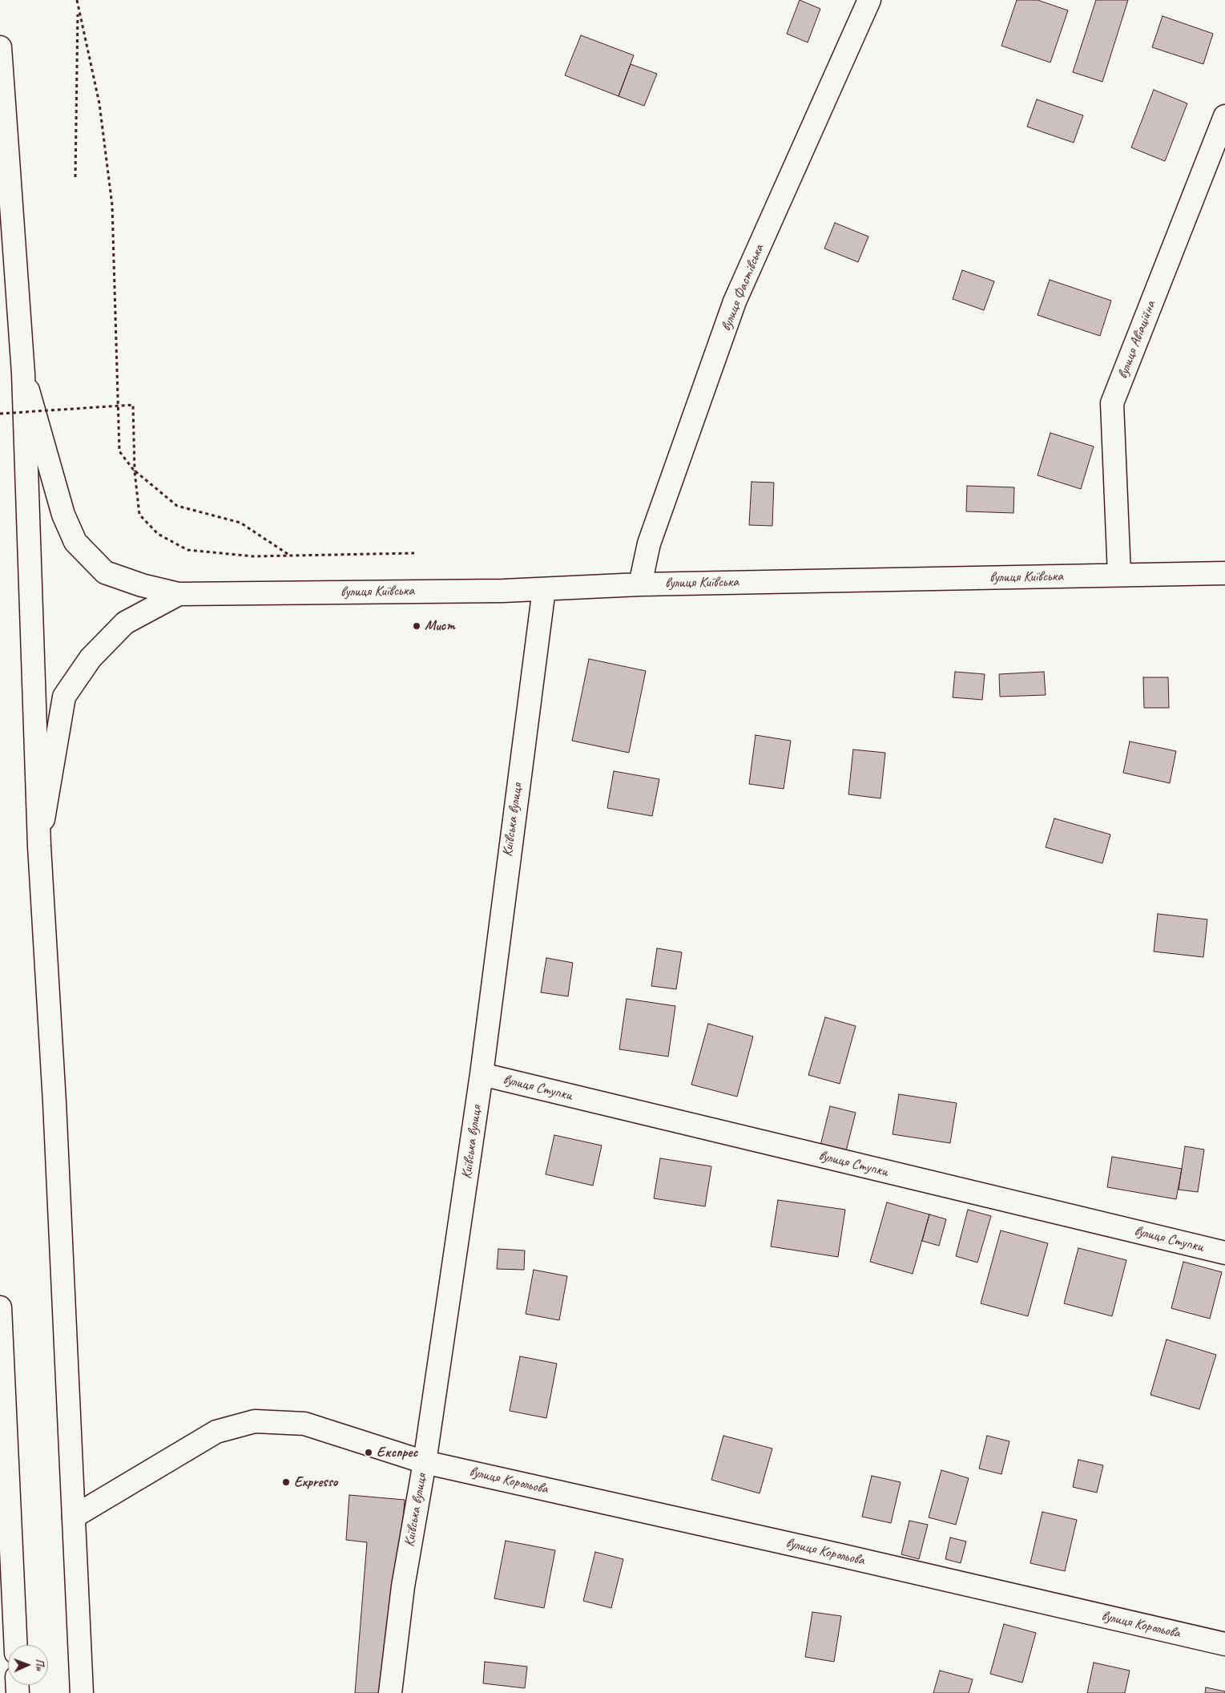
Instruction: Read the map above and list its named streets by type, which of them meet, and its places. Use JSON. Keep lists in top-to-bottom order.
{
  "streets": {
    "main road": [
      "вулиця Фастівська",
      "вулиця Авіаційна",
      "вулиця Київська",
      "Київська вулиця",
      "вулиця Ступки",
      "вулиця Корольова"
    ]
  },
  "crossings": [
    ["вулиця Фастівська", "вулиця Київська"],
    ["вулиця Авіаційна", "вулиця Київська"],
    ["вулиця Київська", "Київська вулиця"],
    ["Київська вулиця", "вулиця Ступки"],
    ["Київська вулиця", "вулиця Корольова"]
  ],
  "places": ["Мист", "Експрес", "Expresso"],
  "north": "right"
}
